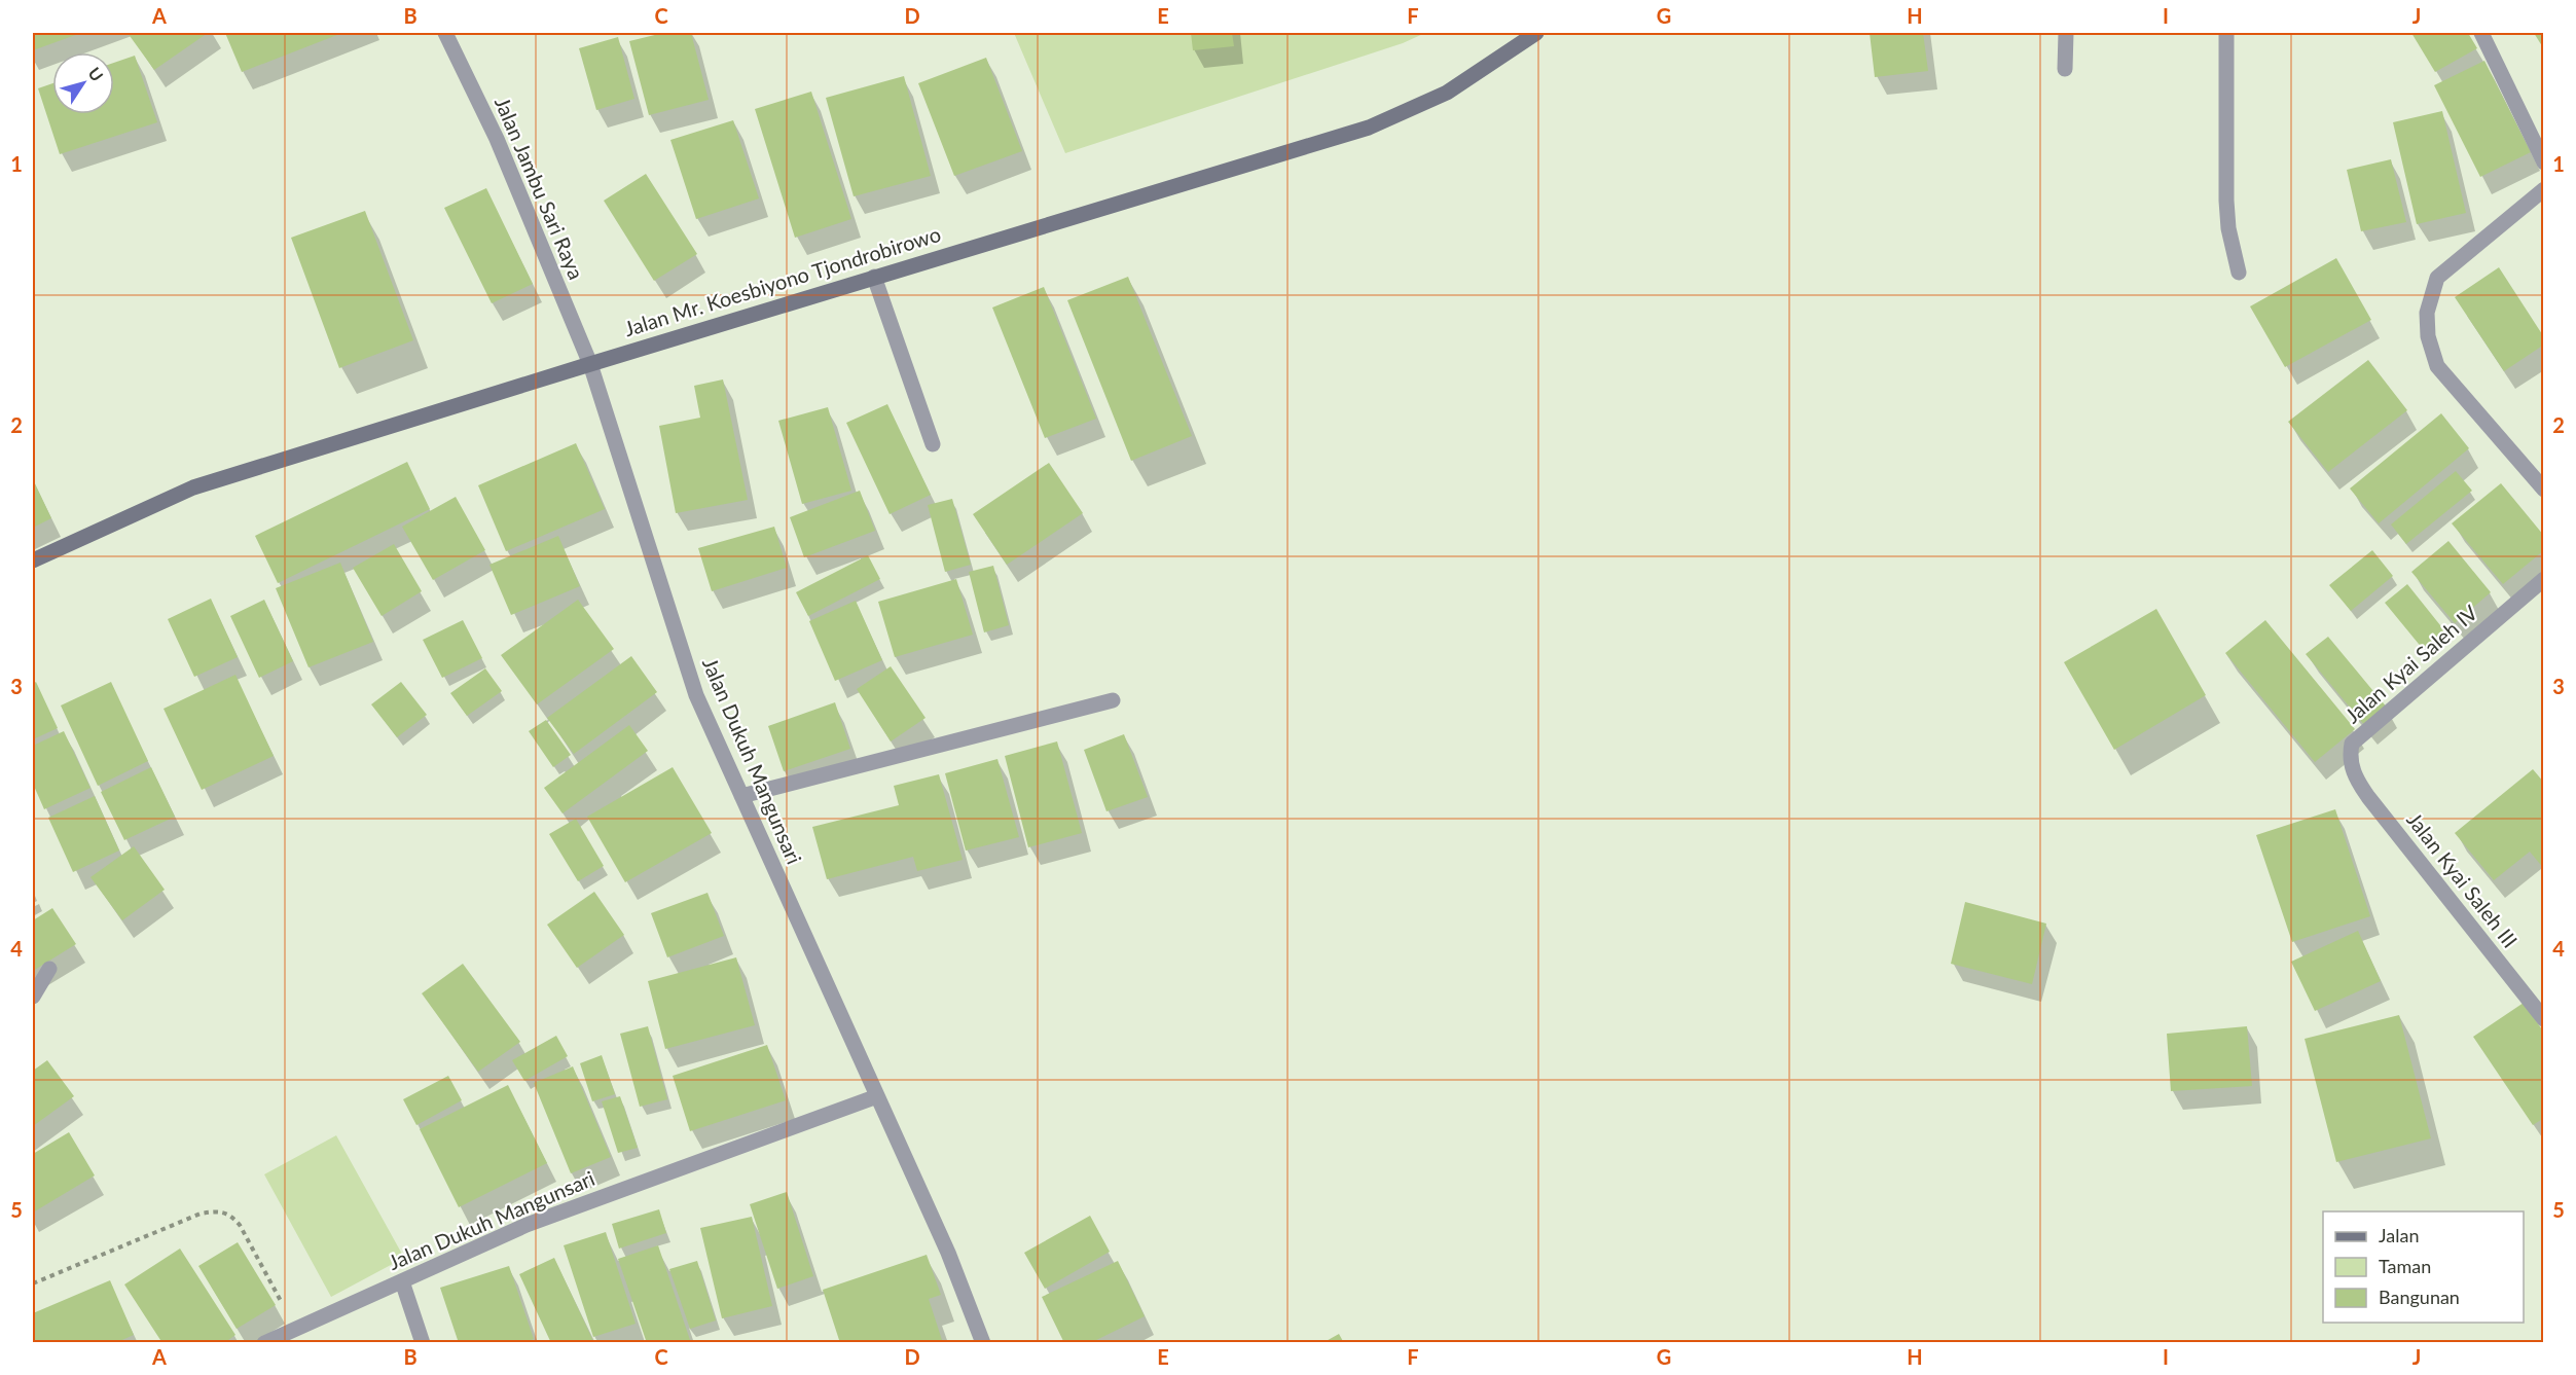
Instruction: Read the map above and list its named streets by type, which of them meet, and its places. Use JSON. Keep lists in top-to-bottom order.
{
  "streets": {
    "main road": ["Jalan Mr. Koesbiyono Tjondrobirowo"],
    "street": [
      "Jalan Jambu Sari Raya",
      "Jalan Kyai Saleh IV",
      "Jalan Dukuh Mangunsari",
      "Jalan Kyai Saleh III"
    ]
  },
  "crossings": [
    ["Jalan Jambu Sari Raya", "Jalan Mr. Koesbiyono Tjondrobirowo"],
    ["Jalan Jambu Sari Raya", "Jalan Dukuh Mangunsari"],
    ["Jalan Mr. Koesbiyono Tjondrobirowo", "Jalan Dukuh Mangunsari"],
    ["Jalan Kyai Saleh IV", "Jalan Kyai Saleh III"]
  ],
  "legend": ["Jalan", "Taman", "Bangunan"],
  "north": "top right",
  "grid": {
    "columns": [
      "A",
      "B",
      "C",
      "D",
      "E",
      "F",
      "G",
      "H",
      "I",
      "J"
    ],
    "rows": [
      "1",
      "2",
      "3",
      "4",
      "5"
    ]
  }
}
